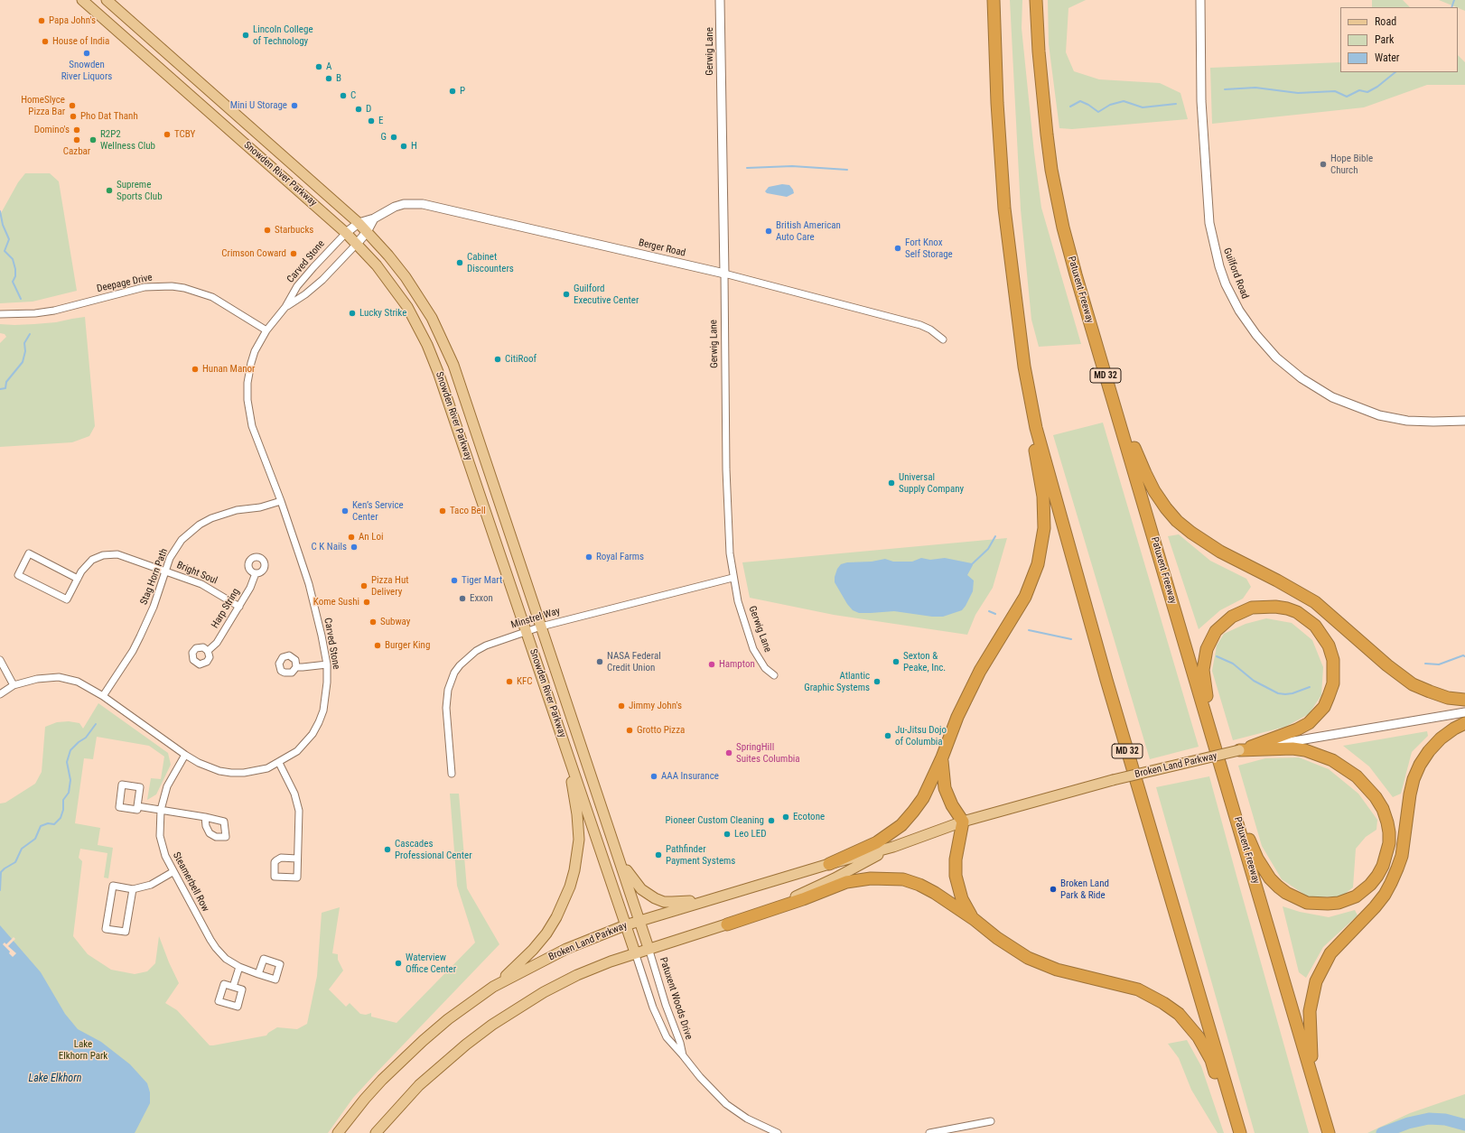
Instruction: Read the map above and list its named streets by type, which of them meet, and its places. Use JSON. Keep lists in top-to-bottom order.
{
  "streets": {
    "highway": ["Patuxent Freeway", "MD 32"],
    "main road": ["Snowden River Parkway", "Broken Land Parkway"],
    "street": [
      "Gerwig Lane",
      "Berger Road",
      "Carved Stone",
      "Guilford Road",
      "Deepage Drive",
      "Bright Soul",
      "Stag Horn Path",
      "Harp String",
      "Minstrel Way",
      "Steamerbell Row",
      "Patuxent Woods Drive"
    ]
  },
  "crossings": [
    ["Gerwig Lane", "Berger Road"],
    ["Gerwig Lane", "Minstrel Way"],
    ["Snowden River Parkway", "Berger Road"],
    ["Snowden River Parkway", "Carved Stone"],
    ["Snowden River Parkway", "Minstrel Way"],
    ["Snowden River Parkway", "Broken Land Parkway"],
    ["Snowden River Parkway", "Patuxent Woods Drive"],
    ["Berger Road", "Carved Stone"],
    ["Carved Stone", "Deepage Drive"],
    ["Carved Stone", "Stag Horn Path"],
    ["Carved Stone", "Steamerbell Row"],
    ["Bright Soul", "Stag Horn Path"],
    ["Bright Soul", "Harp String"],
    ["Broken Land Parkway", "Patuxent Woods Drive"]
  ],
  "water": ["Lake Elkhorn"],
  "parks": ["Lake Elkhorn Park"],
  "places": [
    "Papa John's",
    "Lincoln College of Technology",
    "House of India",
    "Snowden River Liquors",
    "A",
    "B",
    "P",
    "C",
    "HomeSlyce Pizza Bar",
    "Mini U Storage",
    "D",
    "Pho Dat Thanh",
    "E",
    "Domino's",
    "TCBY",
    "G",
    "Cazbar",
    "R2P2 Wellness Club",
    "H",
    "Hope Bible Church",
    "Supreme Sports Club",
    "Starbucks",
    "British American Auto Care",
    "Fort Knox Self Storage",
    "Crimson Coward",
    "Cabinet Discounters",
    "Guilford Executive Center",
    "Lucky Strike",
    "CitiRoof",
    "Hunan Manor",
    "Universal Supply Company",
    "Ken’s Service Center",
    "Taco Bell",
    "An Loi",
    "C K Nails",
    "Royal Farms",
    "Tiger Mart",
    "Pizza Hut Delivery",
    "Exxon",
    "Kome Sushi",
    "Subway",
    "Burger King",
    "NASA Federal Credit Union",
    "Sexton & Peake, Inc.",
    "Hampton",
    "KFC",
    "Atlantic Graphic Systems",
    "Jimmy John's",
    "Grotto Pizza",
    "Ju-Jitsu Dojo of Columbia",
    "SpringHill Suites Columbia",
    "AAA Insurance",
    "Ecotone",
    "Pioneer Custom Cleaning",
    "Leo LED",
    "Cascades Professional Center",
    "Pathfinder Payment Systems",
    "Broken Land Park & Ride",
    "Waterview Office Center"
  ],
  "legend": ["Road", "Park", "Water"]
}
